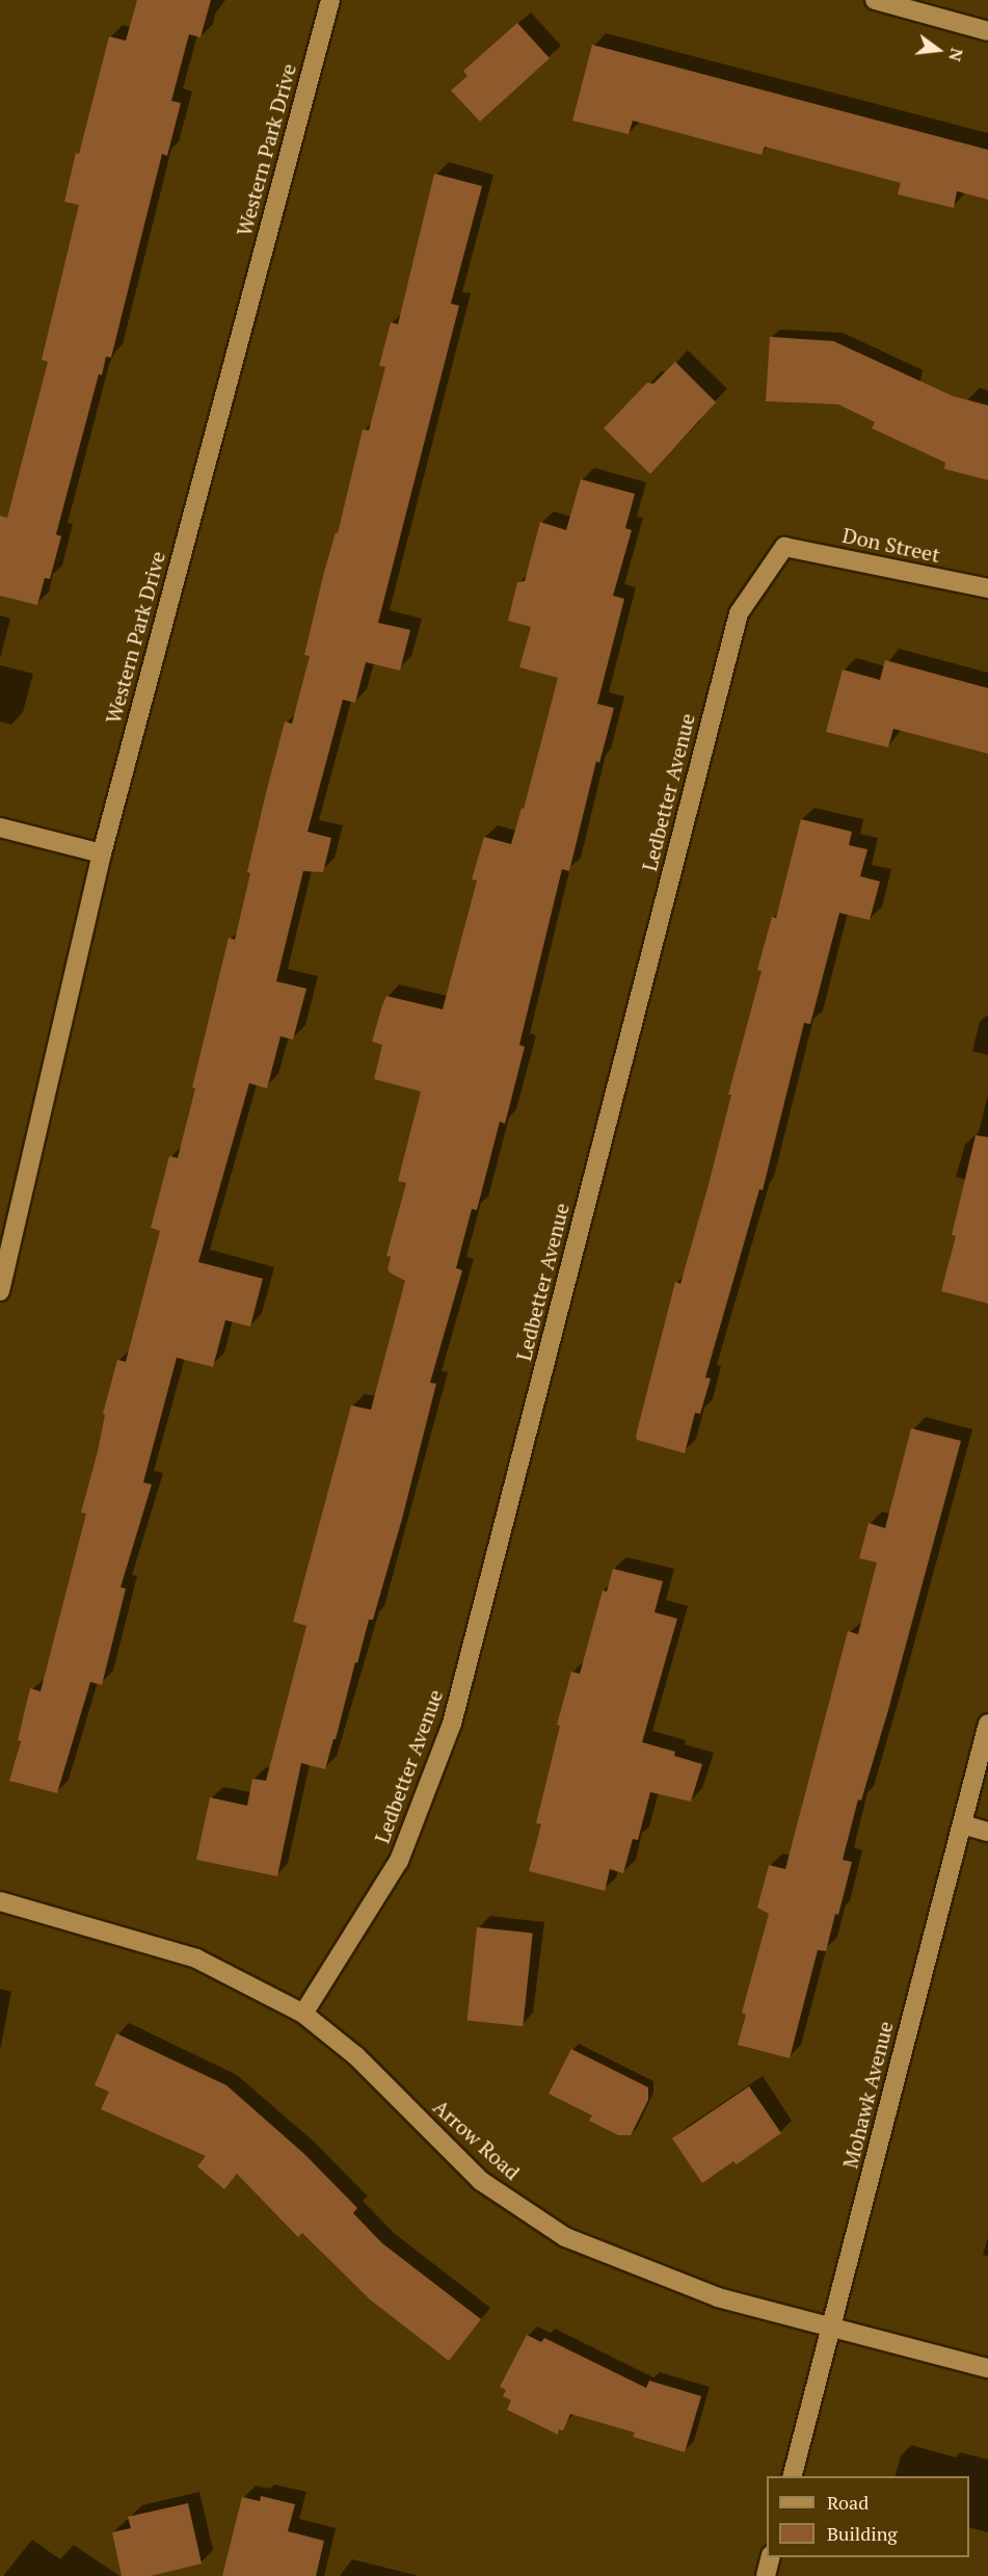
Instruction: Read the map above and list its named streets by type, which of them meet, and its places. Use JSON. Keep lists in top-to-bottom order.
{
  "streets": {
    "street": [
      "Western Park Drive",
      "Don Street",
      "Ledbetter Avenue",
      "Mohawk Avenue",
      "Arrow Road"
    ]
  },
  "crossings": [
    ["Don Street", "Ledbetter Avenue"],
    ["Ledbetter Avenue", "Arrow Road"],
    ["Mohawk Avenue", "Arrow Road"]
  ],
  "legend": ["Road", "Building"],
  "north": "right"
}
